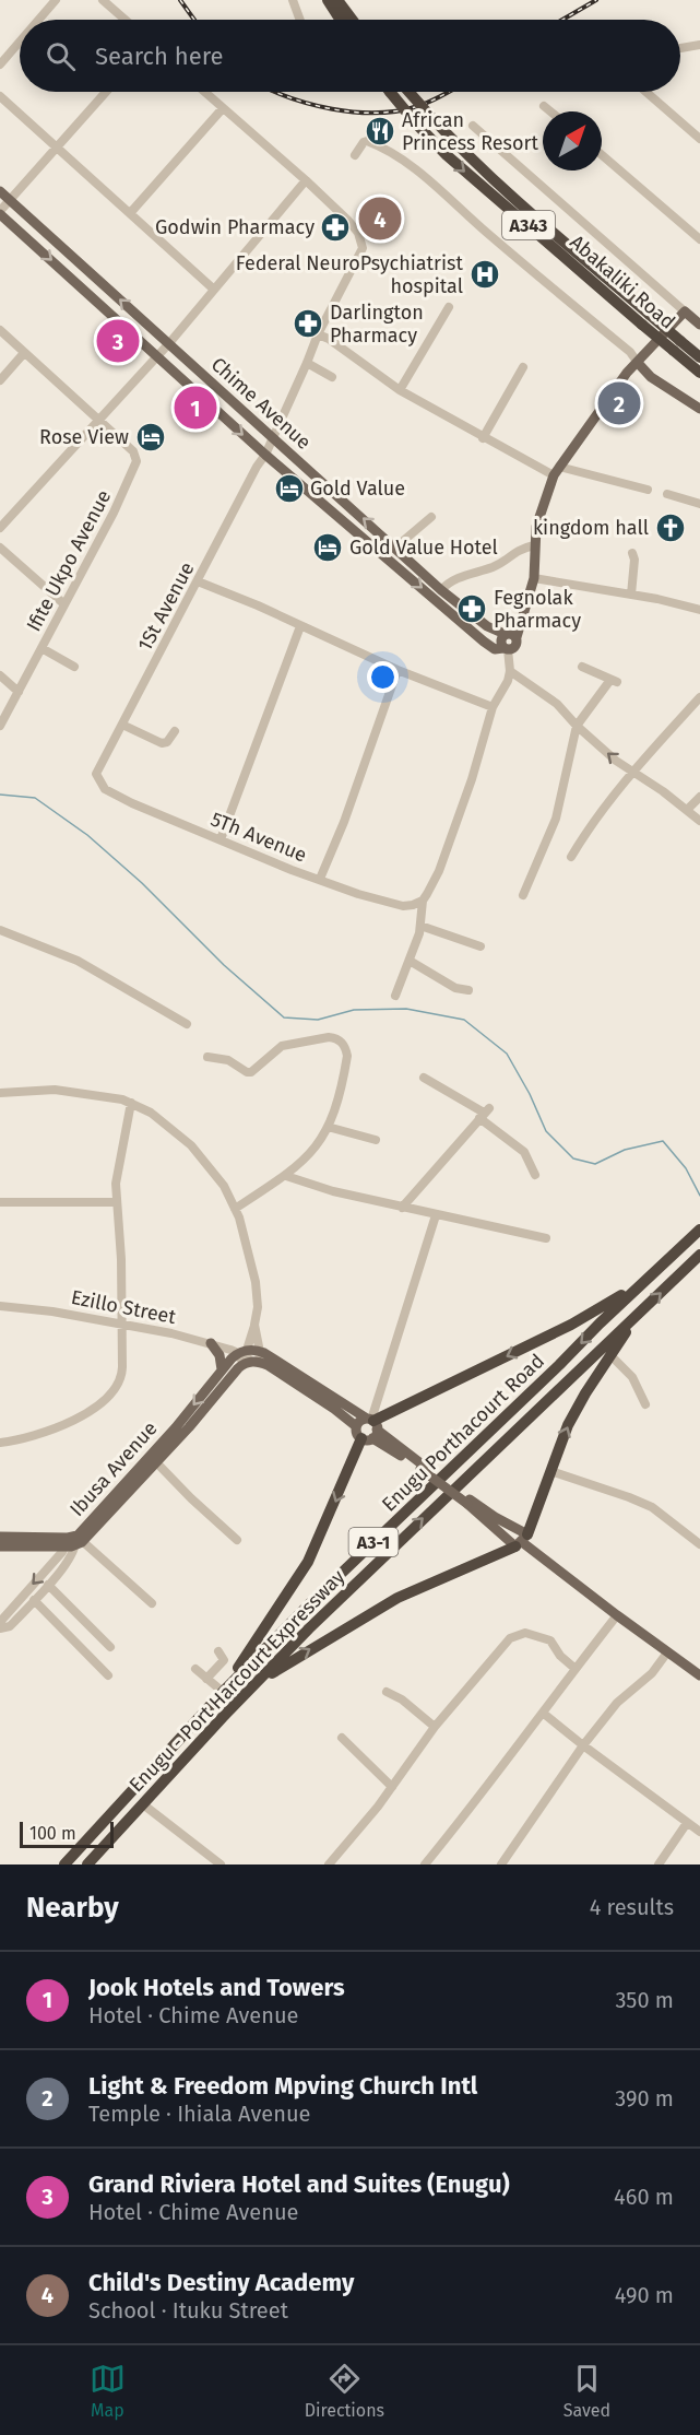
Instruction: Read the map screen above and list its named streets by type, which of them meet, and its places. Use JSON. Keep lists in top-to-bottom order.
{
  "streets": {
    "highway": [
      "A343",
      "Abakaliki Road",
      "Enugu Porthacourt Road",
      "A3-1",
      "Enugu - Port Harcourt Expressway"
    ],
    "main road": ["Chime Avenue", "Ibusa Avenue"],
    "street": [
      "Ifite Ukpo Avenue",
      "1St Avenue",
      "5Th Avenue",
      "Ezillo Street"
    ]
  },
  "crossings": [
    ["Chime Avenue", "1St Avenue"],
    ["1St Avenue", "5Th Avenue"],
    ["Ezillo Street", "Ibusa Avenue"]
  ],
  "places": {
    "restaurant": ["African Princess Resort"],
    "pharmacy": ["Godwin Pharmacy", "Darlington Pharmacy", "Fegnolak Pharmacy"],
    "hospital": ["Federal NeuroPsychiatrist hospital"],
    "hotel": ["Rose View", "Gold Value", "Gold Value Hotel"],
    "church": ["kingdom hall"]
  },
  "scale_bar": "100 m",
  "north": "top right",
  "page": {
    "search": "Search here",
    "pins": [
      "4",
      "3",
      "2",
      "1"
    ],
    "scale": "100 m",
    "heading": ["Nearby", "4 results"],
    "list": [
      {
        "mark": "1",
        "name": "Jook Hotels and Towers",
        "note": "Hotel · Chime Avenue",
        "value": "350 m"
      },
      {
        "mark": "2",
        "name": "Light & Freedom Mpving Church Intl",
        "note": "Temple · Ihiala Avenue",
        "value": "390 m"
      },
      {
        "mark": "3",
        "name": "Grand Riviera Hotel and Suites (Enugu)",
        "note": "Hotel · Chime Avenue",
        "value": "460 m"
      },
      {
        "mark": "4",
        "name": "Child's Destiny Academy",
        "note": "School · Ituku Street",
        "value": "490 m"
      }
    ],
    "nav": ["Map", "Directions", "Saved"]
  }
}
